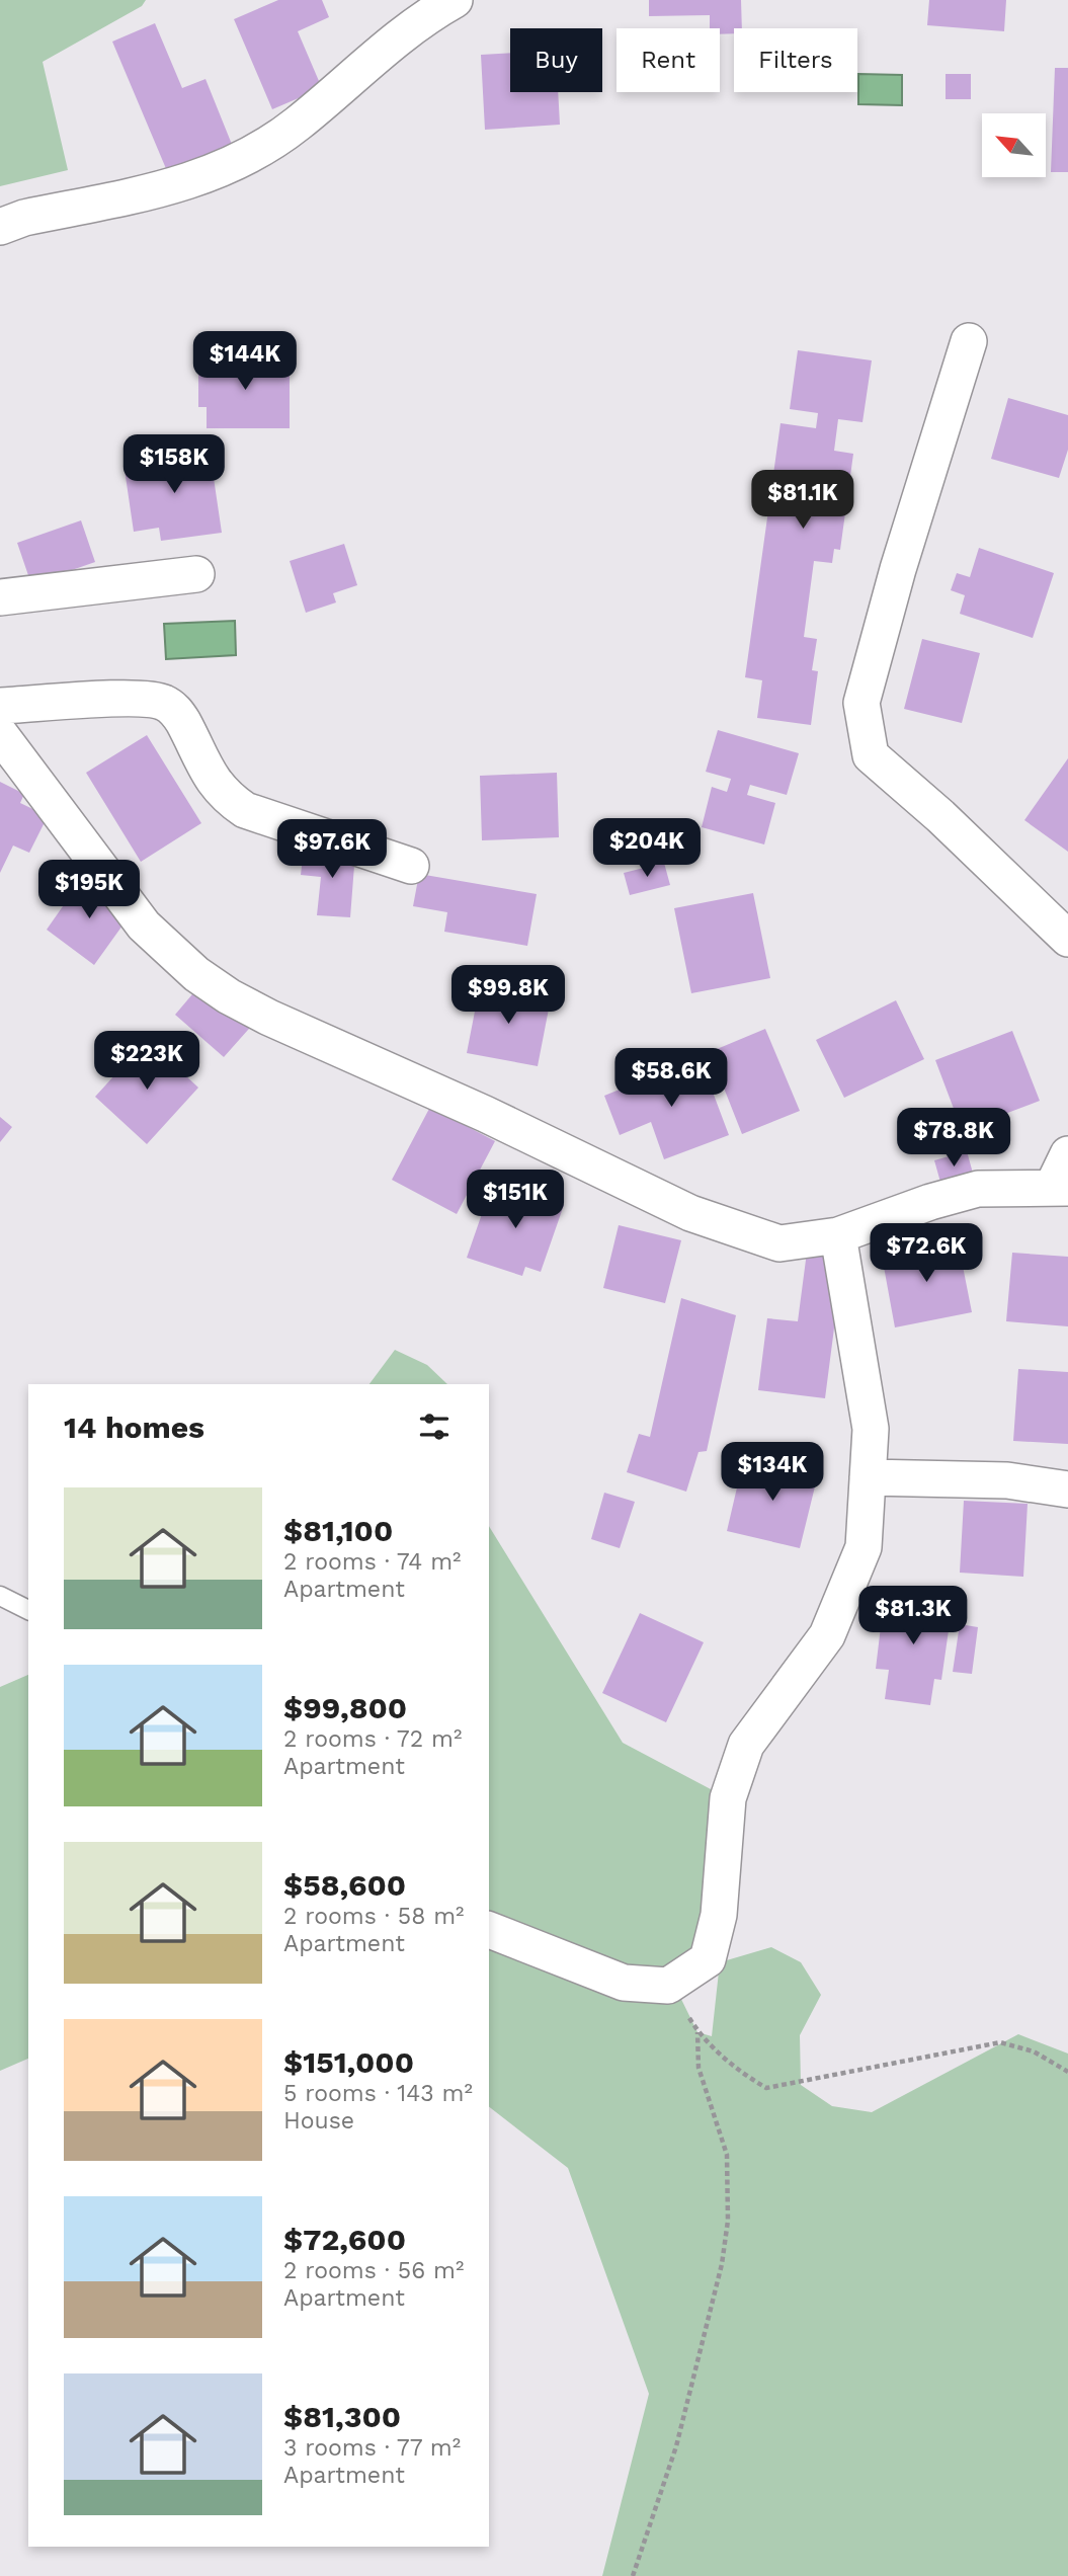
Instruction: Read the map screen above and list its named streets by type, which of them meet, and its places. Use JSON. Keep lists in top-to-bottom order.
{
  "north": "top left",
  "page": {
    "chip": ["Buy", "Rent", "Filters"],
    "price": [
      "$144K",
      "$158K",
      "$81.1K",
      "$204K",
      "$97.6K",
      "$195K",
      "$99.8K",
      "$223K",
      "$58.6K",
      "$78.8K",
      "$151K",
      "$72.6K",
      "$134K",
      "$81.3K"
    ],
    "heading": "14 homes",
    "list": [
      {
        "name": "$81,100",
        "note": "2 rooms · 74 m² · Apartment"
      },
      {
        "name": "$99,800",
        "note": "2 rooms · 72 m² · Apartment"
      },
      {
        "name": "$58,600",
        "note": "2 rooms · 58 m² · Apartment"
      },
      {
        "name": "$151,000",
        "note": "5 rooms · 143 m² · House"
      },
      {
        "name": "$72,600",
        "note": "2 rooms · 56 m² · Apartment"
      },
      {
        "name": "$81,300",
        "note": "3 rooms · 77 m² · Apartment"
      }
    ]
  }
}
